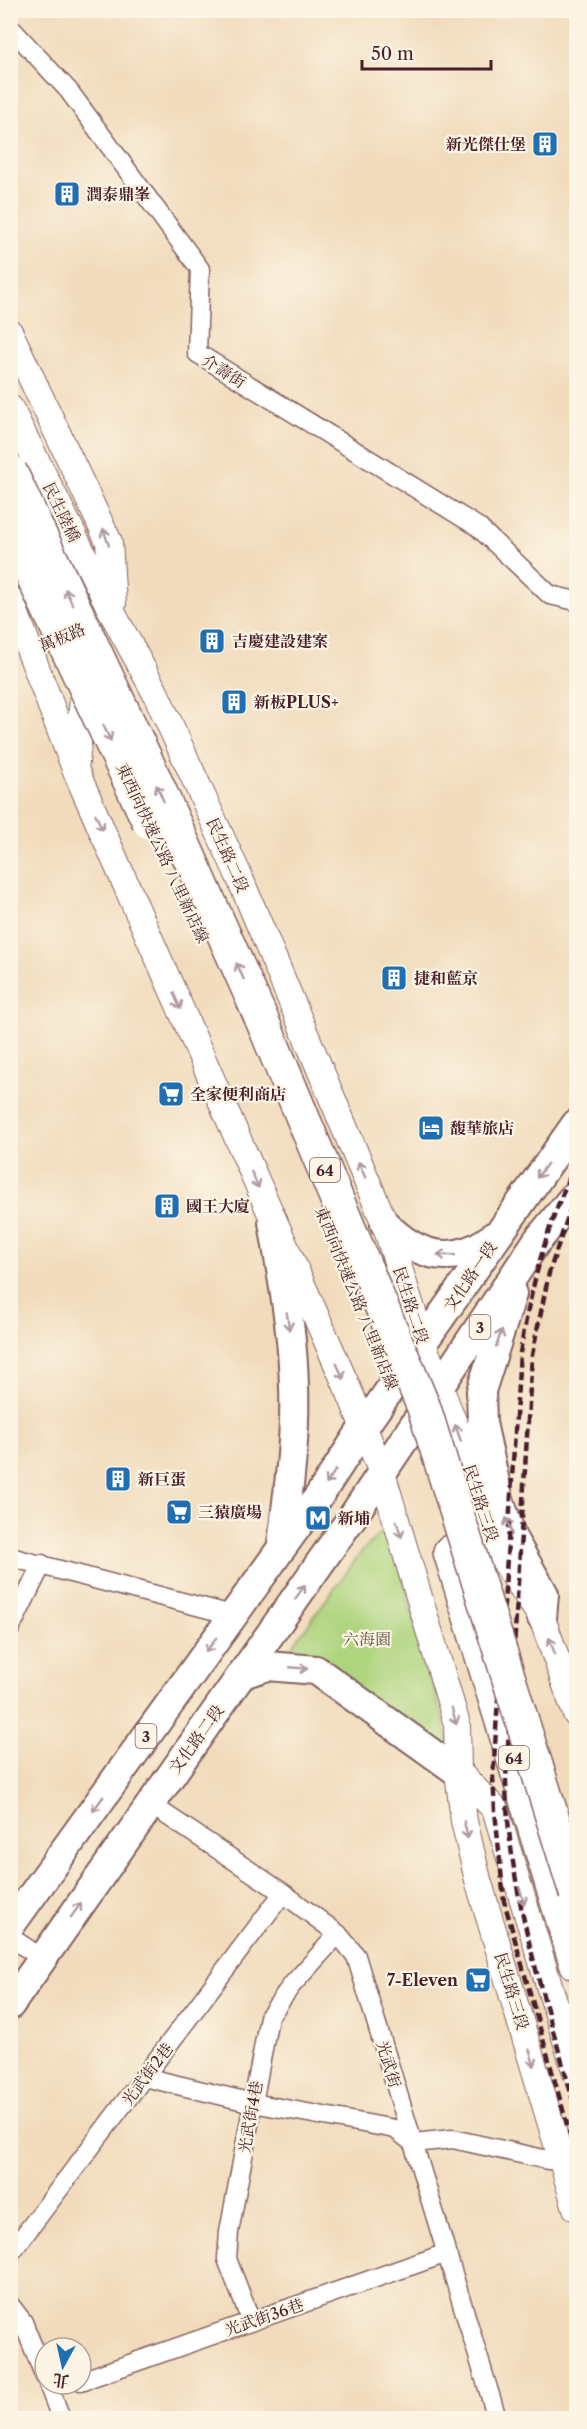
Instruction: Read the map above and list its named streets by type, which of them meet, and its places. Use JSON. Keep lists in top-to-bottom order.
{
  "streets": {
    "highway": ["東西向快速公路 八里新店線", "64"],
    "main road": [
      "民生陸橋",
      "萬板路",
      "民生路二段",
      "文化路一段",
      "3",
      "民生路三段",
      "文化路二段"
    ],
    "street": [
      "介壽街",
      "光武街",
      "光武街2巷",
      "光武街4巷",
      "光武街36巷"
    ]
  },
  "crossings": [
    ["民生陸橋", "萬板路"],
    ["民生陸橋", "民生路二段"],
    ["萬板路", "民生路二段"],
    ["民生路二段", "文化路一段"],
    ["民生路二段", "3"],
    ["民生路二段", "民生路三段"],
    ["文化路一段", "3"],
    ["3", "民生路三段"],
    ["3", "文化路二段"],
    ["民生路三段", "文化路二段"],
    ["文化路二段", "光武街"],
    ["光武街", "光武街2巷"],
    ["光武街", "光武街4巷"],
    ["光武街", "光武街36巷"],
    ["光武街4巷", "光武街36巷"]
  ],
  "parks": ["六海園"],
  "places": {
    "building": [
      "新光傑仕堡",
      "潤泰鼎峯",
      "吉慶建設建案",
      "新板PLUS+",
      "捷和藍京",
      "國王大廈",
      "新巨蛋"
    ],
    "supermarket": ["全家便利商店", "三猿廣場", "7-Eleven"],
    "hotel": ["馥華旅店"],
    "metro station": ["新埔"]
  },
  "scale_bar": "50 m",
  "north": "bottom"
}
